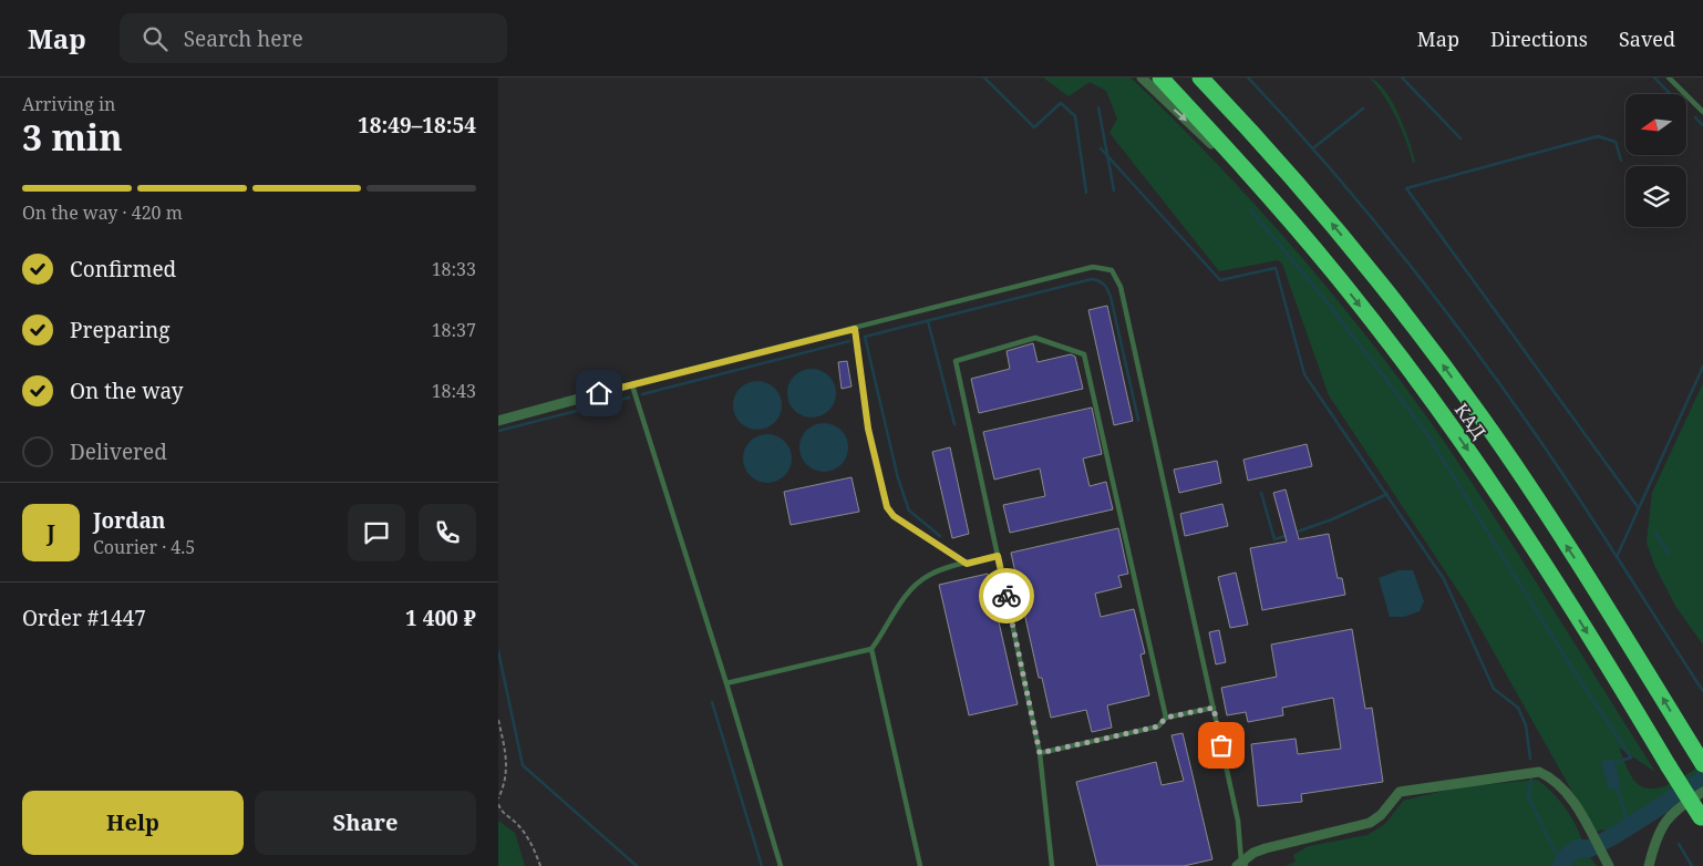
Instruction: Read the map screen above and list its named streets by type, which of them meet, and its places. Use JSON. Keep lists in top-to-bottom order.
{
  "streets": {
    "highway": ["КАД"]
  },
  "north": "left",
  "page": {
    "header": "Map",
    "search": "Search here",
    "nav": ["Map", "Directions", "Saved"],
    "heading": ["3 min", "Arriving in", "18:49–18:54"],
    "panel": [
      "Jordan",
      "Courier · 4.5",
      "Order #1447",
      "1 400 ₽"
    ],
    "bar": "On the way · 420 m",
    "list": [
      ["Confirmed", "18:33"],
      ["Preparing", "18:37"],
      ["On the way", "18:43"],
      "Delivered"
    ],
    "round": "J",
    "buttons": ["Help", "Share"]
  }
}
